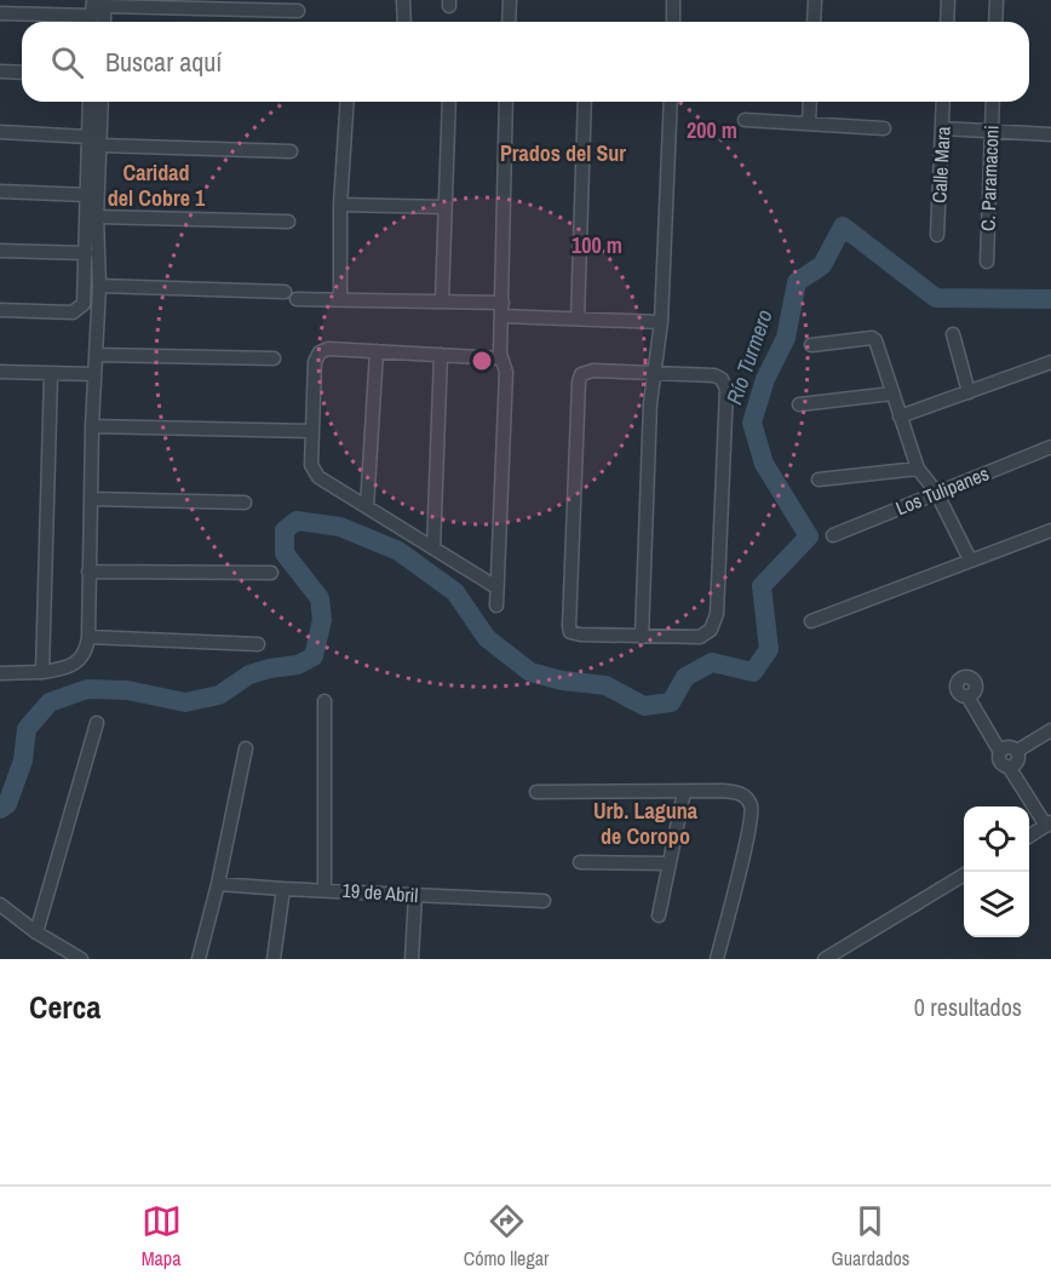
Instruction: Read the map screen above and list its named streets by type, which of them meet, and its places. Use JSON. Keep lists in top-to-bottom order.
{
  "streets": {
    "street": [
      "Calle Mara",
      "C. Paramaconi",
      "Los Tulipanes",
      "19 de Abril"
    ]
  },
  "districts": ["Prados del Sur", "Caridad del Cobre 1", "Urb. Laguna de Coropo"],
  "water": ["Río Turmero"],
  "page": {
    "search": "Buscar aquí",
    "heading": ["Cerca", "0 resultados"],
    "nav": ["Mapa", "Cómo llegar", "Guardados"]
  },
  "rings": ["200 m", "100 m"]
}
